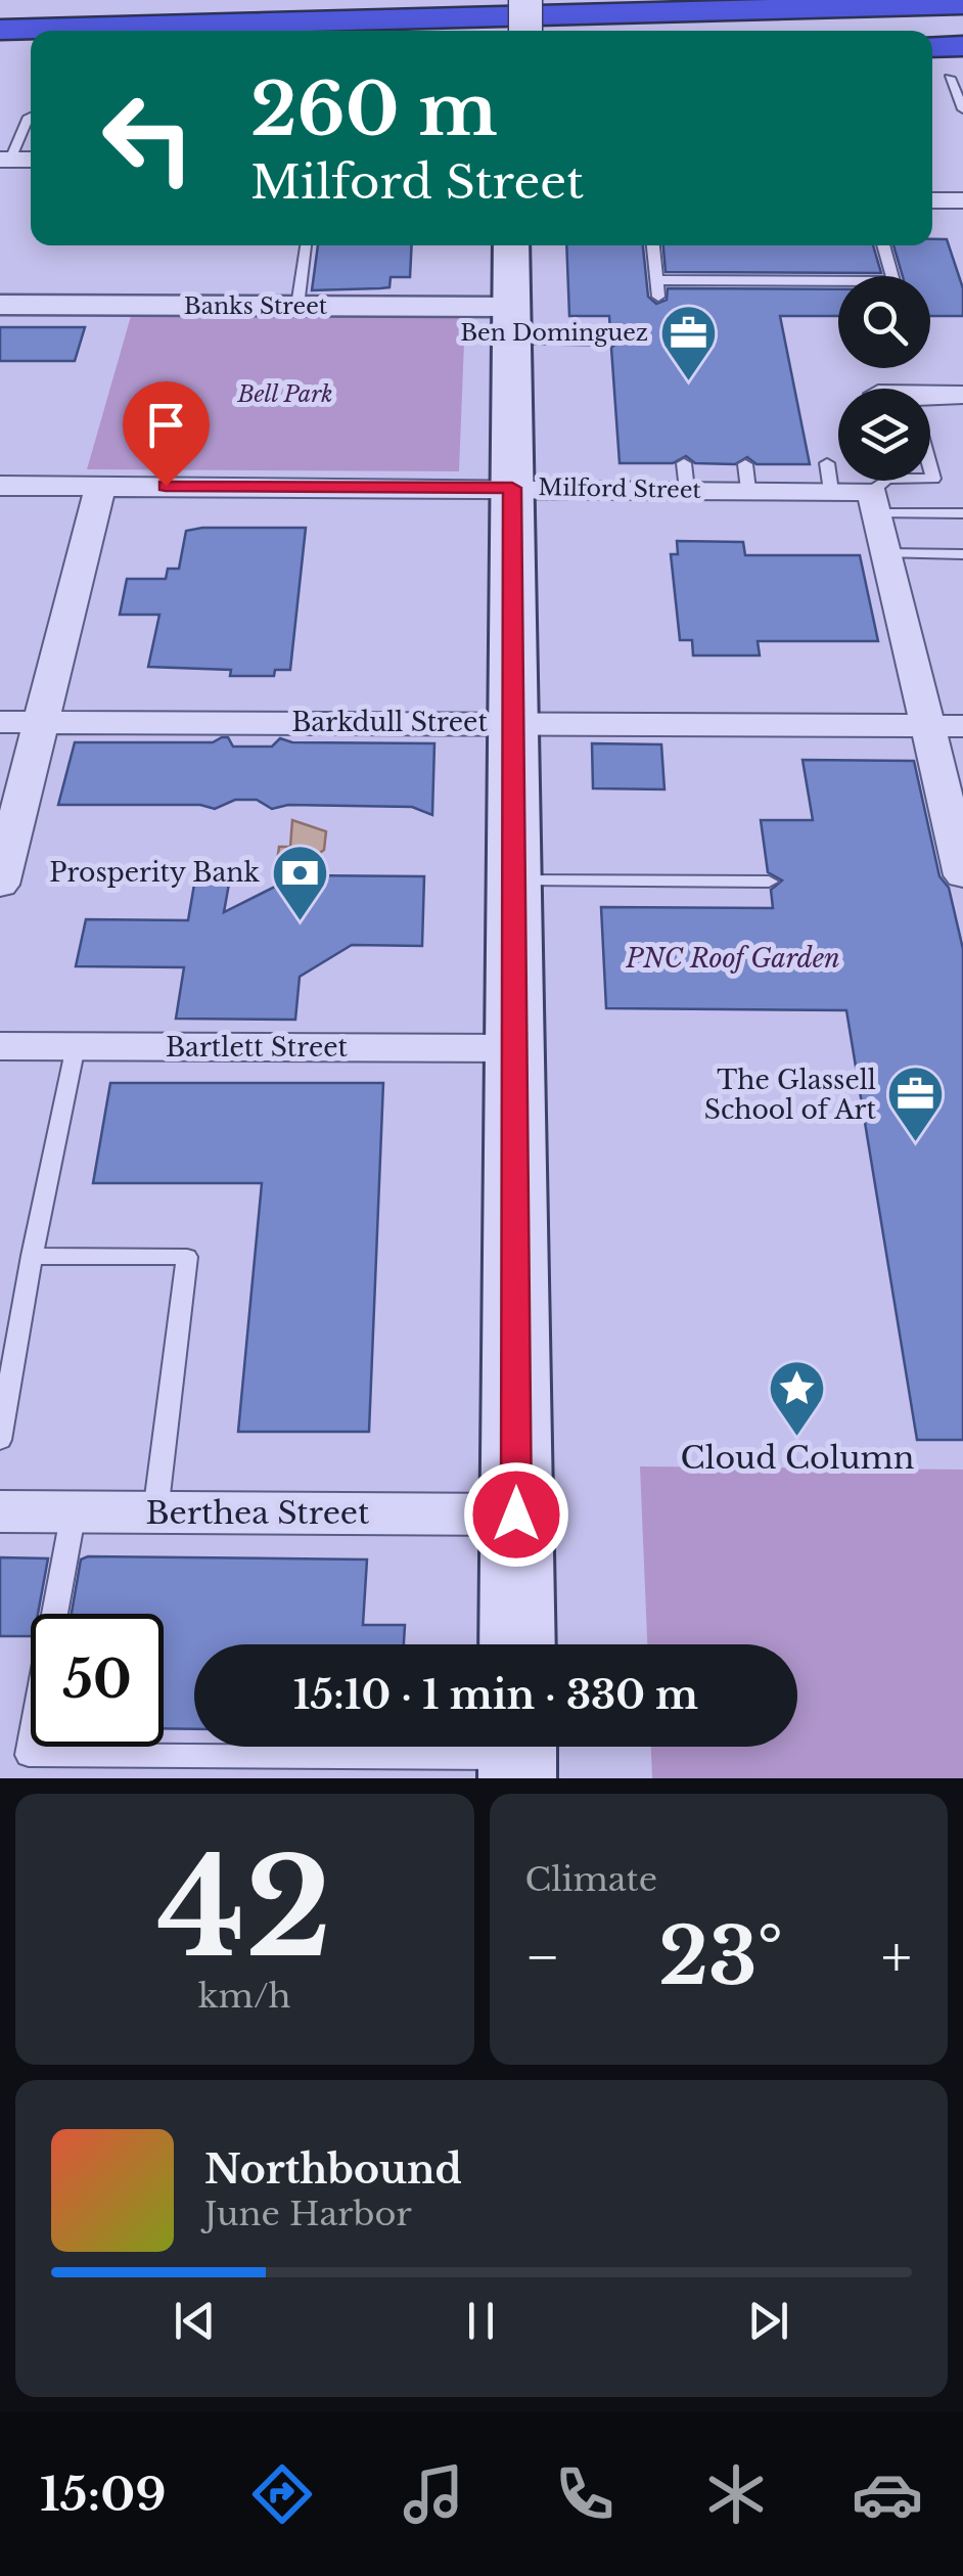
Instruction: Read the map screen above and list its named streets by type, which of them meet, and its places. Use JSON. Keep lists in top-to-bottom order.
{
  "streets": {
    "street": [
      "Banks Street",
      "Milford Street",
      "Barkdull Street",
      "Bartlett Street",
      "Berthea Street"
    ]
  },
  "parks": ["Bell Park", "PNC Roof Garden"],
  "places": {
    "office": ["Ben Dominguez", "The Glassell School of Art"],
    "bank": ["Prosperity Bank"],
    "place": ["Cloud Column"]
  },
  "page": {
    "turn": ["260 m", "Milford Street"],
    "limit": "50",
    "trip": "15:10 · 1 min · 330 m",
    "tile": [
      ["42", "km/h"],
      "Climate"
    ],
    "heat": ["−", "23°", "+"],
    "song": ["Northbound", "June Harbor"],
    "tabs": "15:09"
  }
}
